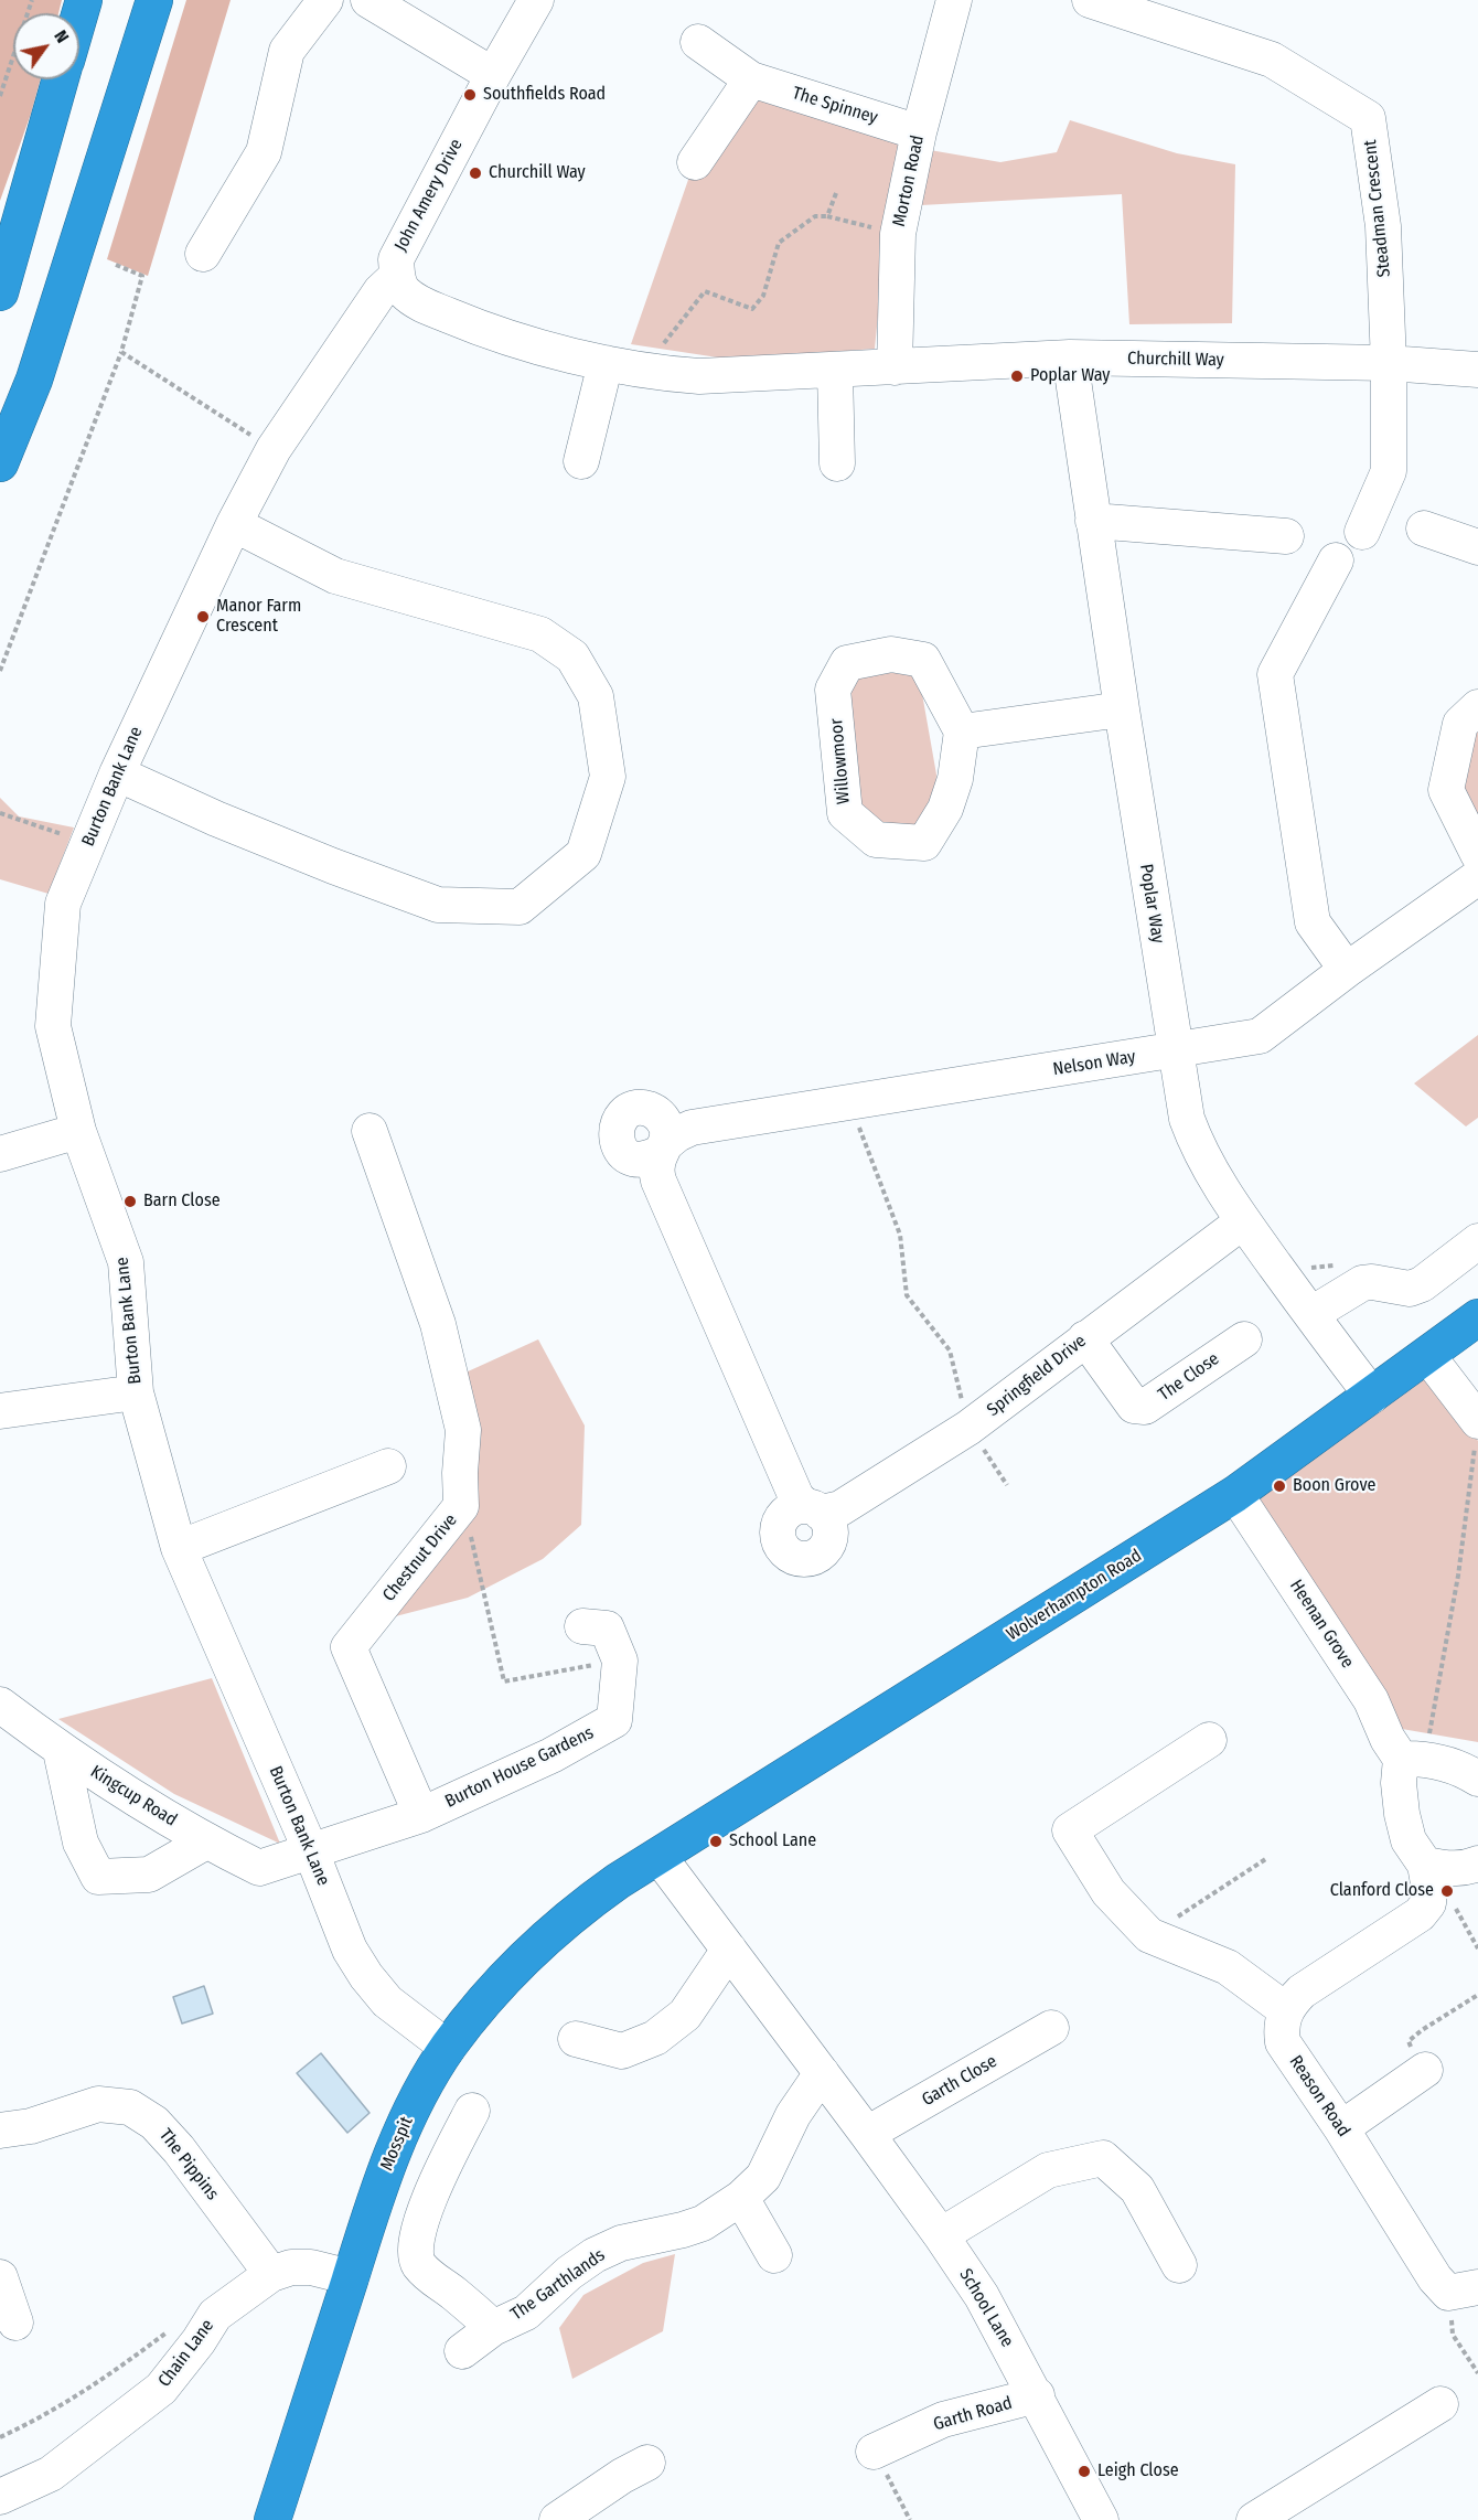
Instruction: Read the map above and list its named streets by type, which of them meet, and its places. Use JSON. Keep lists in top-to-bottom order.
{
  "streets": {
    "highway": ["Wolverhampton Road", "Mosspit"],
    "street": [
      "The Spinney",
      "Morton Road",
      "John Amery Drive",
      "Steadman Crescent",
      "Churchill Way",
      "Willowmoor",
      "Burton Bank Lane",
      "Poplar Way",
      "Nelson Way",
      "Springfield Drive",
      "The Close",
      "Chestnut Drive",
      "Heenan Grove",
      "Burton House Gardens",
      "Kingcup Road",
      "Garth Close",
      "Reason Road",
      "The Pippins",
      "The Garthlands",
      "School Lane",
      "Chain Lane",
      "Garth Road"
    ]
  },
  "crossings": [
    ["The Spinney", "Morton Road"],
    ["Morton Road", "Churchill Way"],
    ["John Amery Drive", "Churchill Way"],
    ["John Amery Drive", "Burton Bank Lane"],
    ["Steadman Crescent", "Churchill Way"],
    ["Churchill Way", "Poplar Way"],
    ["Burton Bank Lane", "Burton House Gardens"],
    ["Burton Bank Lane", "Kingcup Road"],
    ["Burton Bank Lane", "Mosspit"],
    ["Poplar Way", "Nelson Way"],
    ["Poplar Way", "Springfield Drive"],
    ["Poplar Way", "Wolverhampton Road"],
    ["Nelson Way", "Springfield Drive"],
    ["Springfield Drive", "The Close"],
    ["Chestnut Drive", "Burton House Gardens"],
    ["Wolverhampton Road", "Heenan Grove"],
    ["Wolverhampton Road", "Mosspit"],
    ["Wolverhampton Road", "School Lane"],
    ["Burton House Gardens", "Kingcup Road"],
    ["Garth Close", "School Lane"],
    ["Mosspit", "School Lane"],
    ["Mosspit", "Chain Lane"],
    ["The Pippins", "Chain Lane"],
    ["The Garthlands", "School Lane"],
    ["School Lane", "Garth Road"]
  ],
  "places": [
    "Southfields Road",
    "Churchill Way",
    "Poplar Way",
    "Manor Farm Crescent",
    "Barn Close",
    "Boon Grove",
    "School Lane",
    "Clanford Close",
    "Leigh Close"
  ],
  "north": "top right"
}
